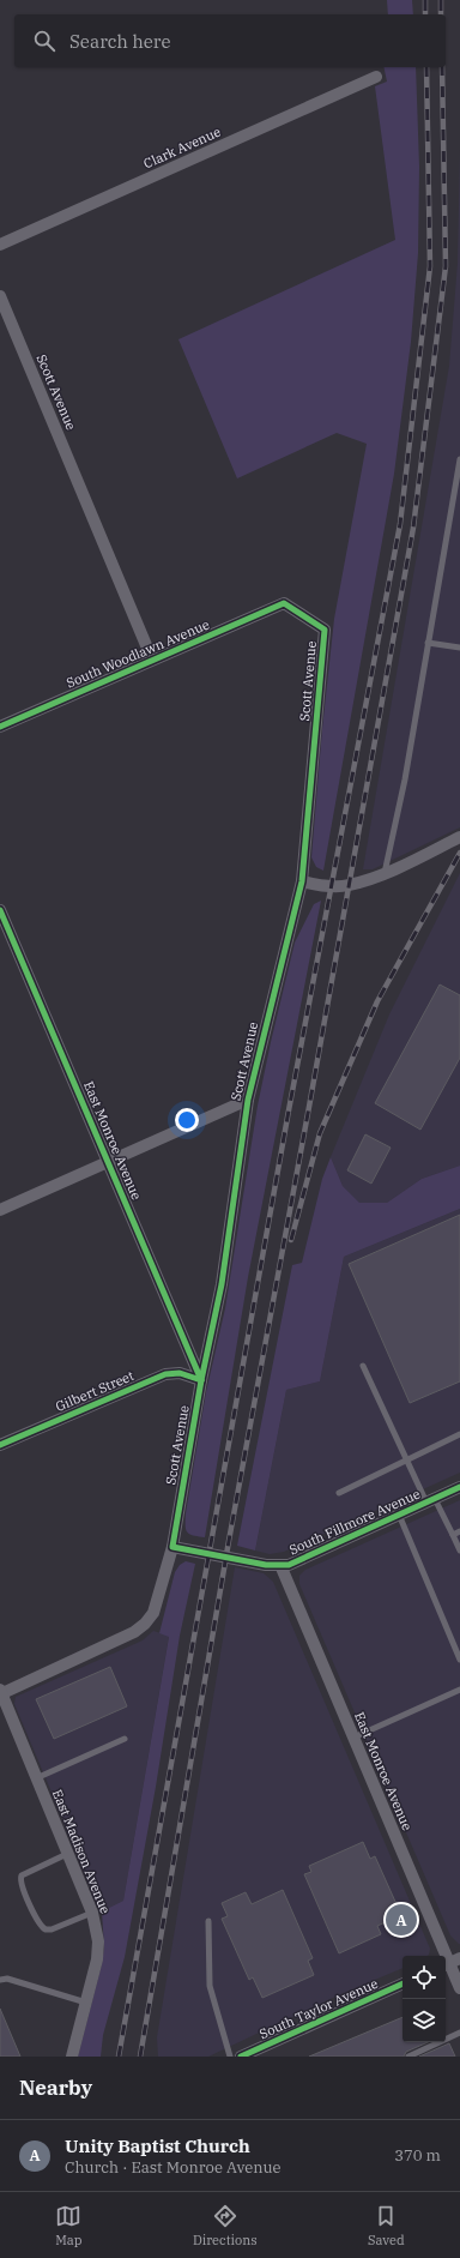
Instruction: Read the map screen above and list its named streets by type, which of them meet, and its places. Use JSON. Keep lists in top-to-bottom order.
{
  "streets": {
    "street": [
      "Clark Avenue",
      "Scott Avenue",
      "South Woodlawn Avenue",
      "East Monroe Avenue",
      "Gilbert Street",
      "South Fillmore Avenue",
      "East Madison Avenue",
      "South Taylor Avenue"
    ]
  },
  "crossings": [
    ["Scott Avenue", "South Woodlawn Avenue"],
    ["Scott Avenue", "East Monroe Avenue"],
    ["Scott Avenue", "Gilbert Street"],
    ["Scott Avenue", "South Fillmore Avenue"],
    ["East Monroe Avenue", "Gilbert Street"],
    ["East Monroe Avenue", "South Fillmore Avenue"]
  ],
  "page": {
    "search": "Search here",
    "pins": "A",
    "heading": "Nearby",
    "list": [
      {
        "mark": "A",
        "name": "Unity Baptist Church",
        "note": "Church · East Monroe Avenue",
        "value": "370 m"
      }
    ],
    "nav": ["Map", "Directions", "Saved"]
  }
}
